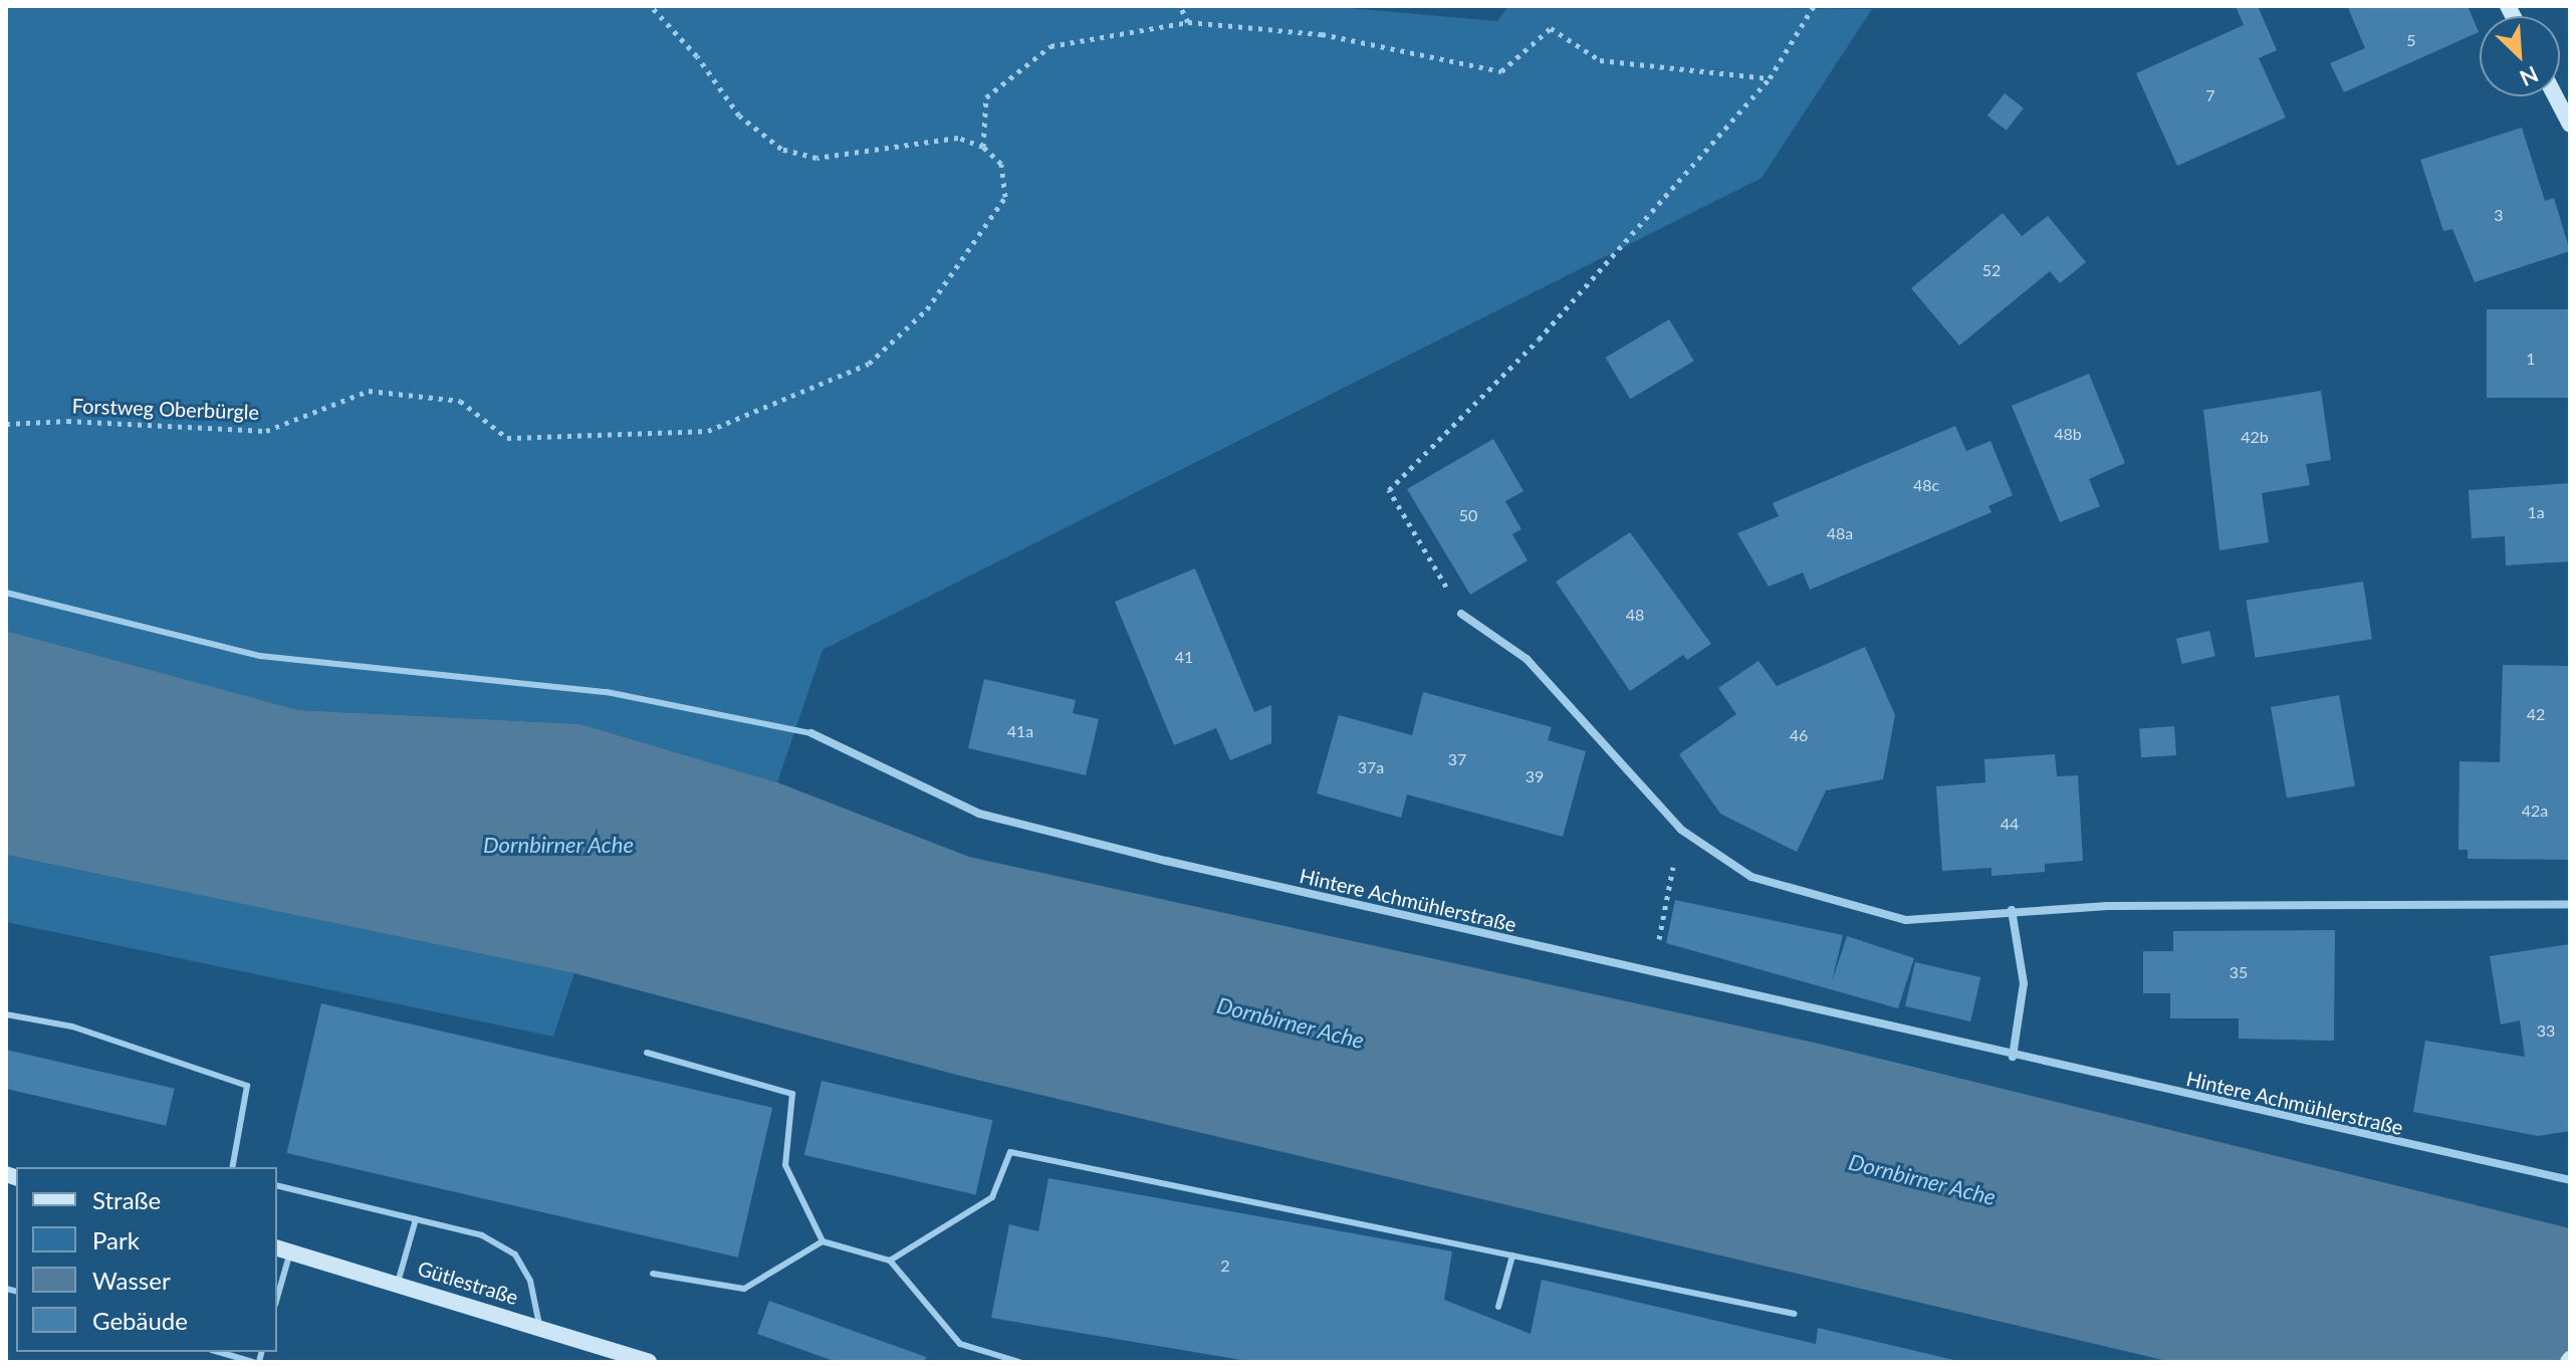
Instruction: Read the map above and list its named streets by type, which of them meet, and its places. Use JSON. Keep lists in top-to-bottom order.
{
  "streets": {
    "street": ["Hintere Achmühlerstraße", "Gütlestraße"],
    "path": ["Forstweg Oberbürgle"]
  },
  "water": ["Dornbirner Ache"],
  "house_numbers": [
    "5",
    "7",
    "3",
    "52",
    "1",
    "48b",
    "42b",
    "48c",
    "1a",
    "50",
    "48a",
    "48",
    "41",
    "42",
    "41a",
    "46",
    "37",
    "37a",
    "39",
    "42a",
    "44",
    "35",
    "33",
    "2"
  ],
  "legend": [
    "Straße",
    "Park",
    "Wasser",
    "Gebäude"
  ],
  "north": "bottom right"
}
